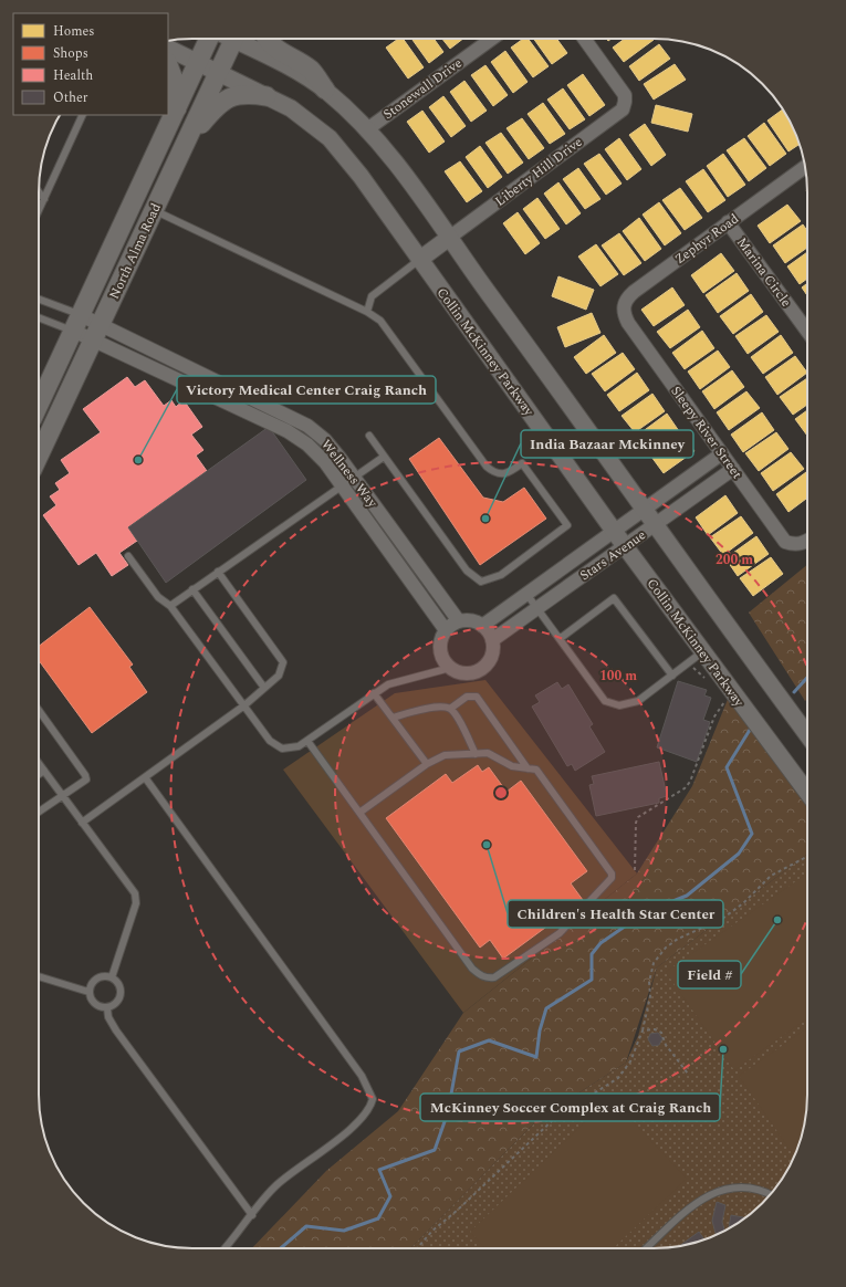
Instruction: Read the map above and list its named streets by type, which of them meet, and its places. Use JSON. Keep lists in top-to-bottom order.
{
  "streets": {
    "main road": ["North Alma Road"],
    "street": [
      "Stonewall Drive",
      "Liberty Hill Drive",
      "Zephyr Road",
      "Marina Circle",
      "Collin McKinney Parkway",
      "Sleepy River Street",
      "Wellness Way",
      "Stars Avenue"
    ]
  },
  "crossings": [
    ["Zephyr Road", "Marina Circle"],
    ["Zephyr Road", "Sleepy River Street"],
    ["North Alma Road", "Collin McKinney Parkway"],
    ["North Alma Road", "Wellness Way"],
    ["Collin McKinney Parkway", "Stars Avenue"],
    ["Sleepy River Street", "Stars Avenue"],
    ["Wellness Way", "Stars Avenue"]
  ],
  "places": [
    "Victory Medical Center Craig Ranch",
    "India Bazaar Mckinney",
    "Children's Health Star Center",
    "Field #",
    "McKinney Soccer Complex at Craig Ranch"
  ],
  "legend": [
    "Homes",
    "Shops",
    "Health",
    "Other"
  ],
  "rings": ["200 m", "100 m"]
}
